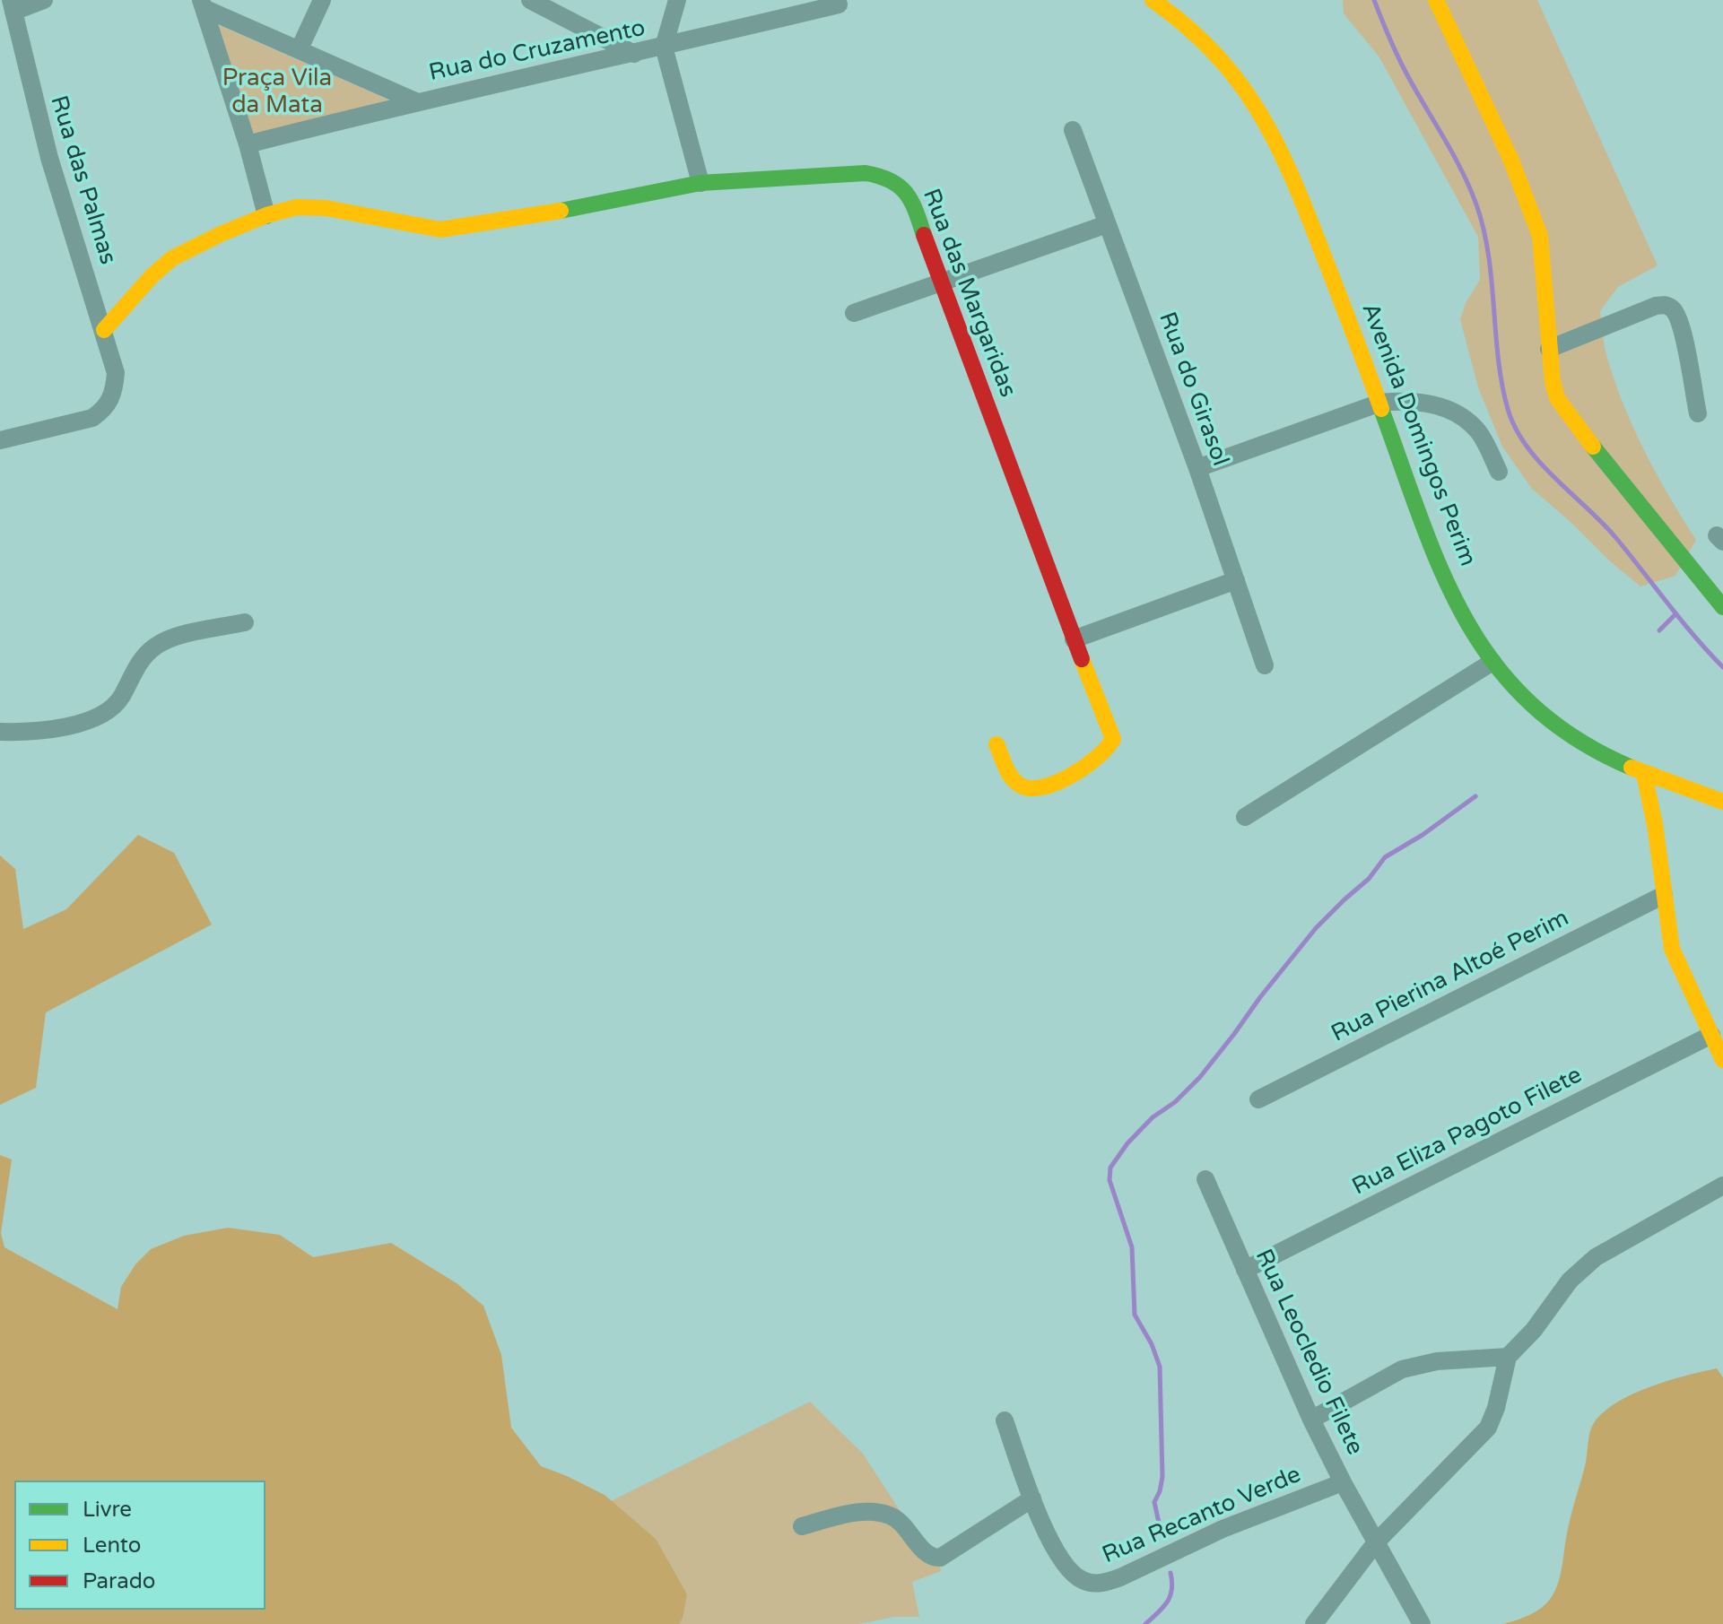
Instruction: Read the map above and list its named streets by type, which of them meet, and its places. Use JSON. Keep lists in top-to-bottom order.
{
  "streets": {
    "street": [
      "Rua do Cruzamento",
      "Rua das Palmas",
      "Rua das Margaridas",
      "Rua do Girasol",
      "Avenida Domingos Perim",
      "Rua Pierina Altoé Perim",
      "Rua Eliza Pagoto Filete",
      "Rua Leocledio Filete",
      "Rua Recanto Verde"
    ]
  },
  "crossings": [
    ["Rua das Palmas", "Rua das Margaridas"],
    ["Rua Eliza Pagoto Filete", "Rua Leocledio Filete"],
    ["Rua Leocledio Filete", "Rua Recanto Verde"]
  ],
  "parks": ["Praça Vila da Mata"],
  "legend": ["Livre", "Lento", "Parado"]
}
